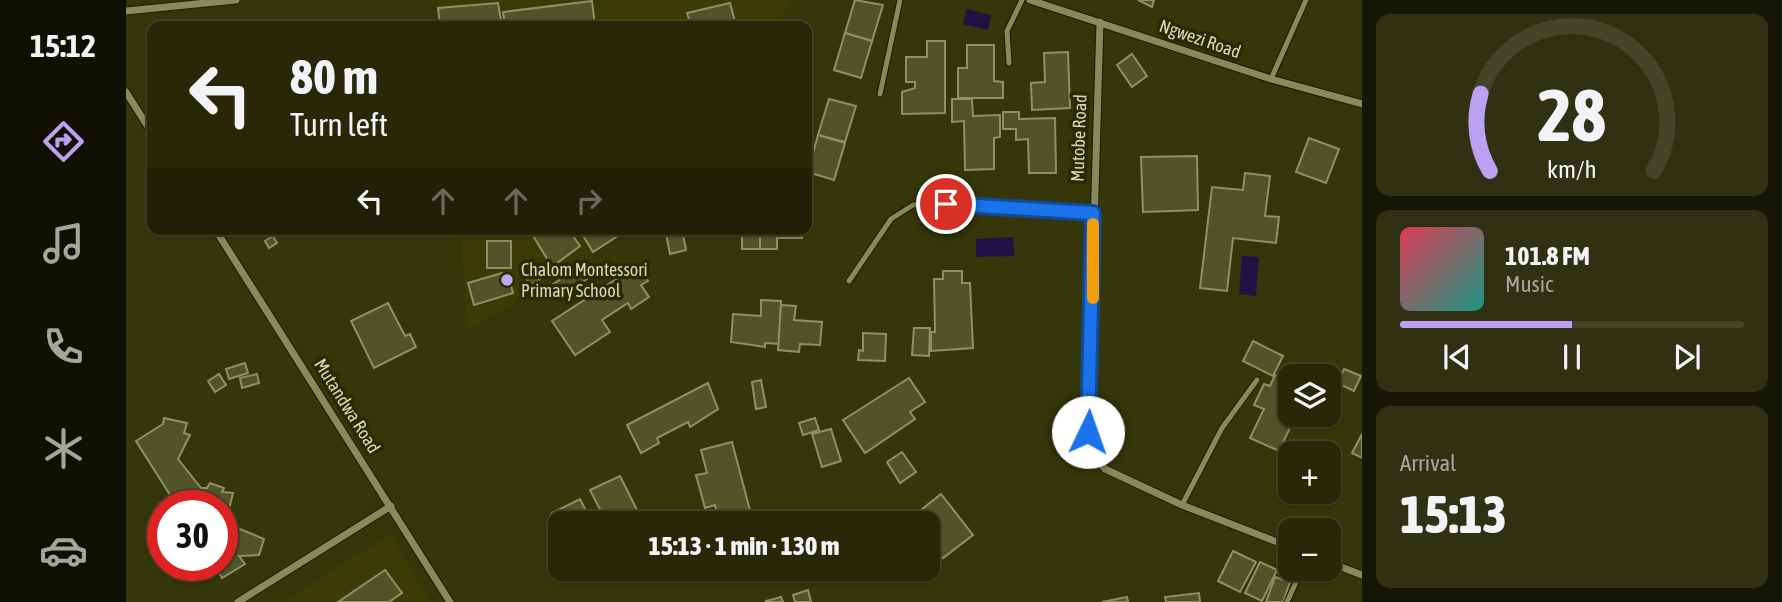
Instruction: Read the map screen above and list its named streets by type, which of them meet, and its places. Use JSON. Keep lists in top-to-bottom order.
{
  "streets": {
    "street": ["Ngwezi Road", "Mutobe Road", "Mutandwa Road"]
  },
  "crossings": [
    ["Ngwezi Road", "Mutobe Road"]
  ],
  "places": ["Chalom Montessori Primary School"],
  "page": {
    "tabs": "15:12",
    "turn": ["80 m", "Turn left"],
    "song": ["101.8 FM", "Music"],
    "map_buttons": ["+", "−"],
    "tile": ["Arrival", "15:13"],
    "limit": "30",
    "trip": "15:13 · 1 min · 130 m",
    "gauge": ["28", "km/h"]
  }
}
